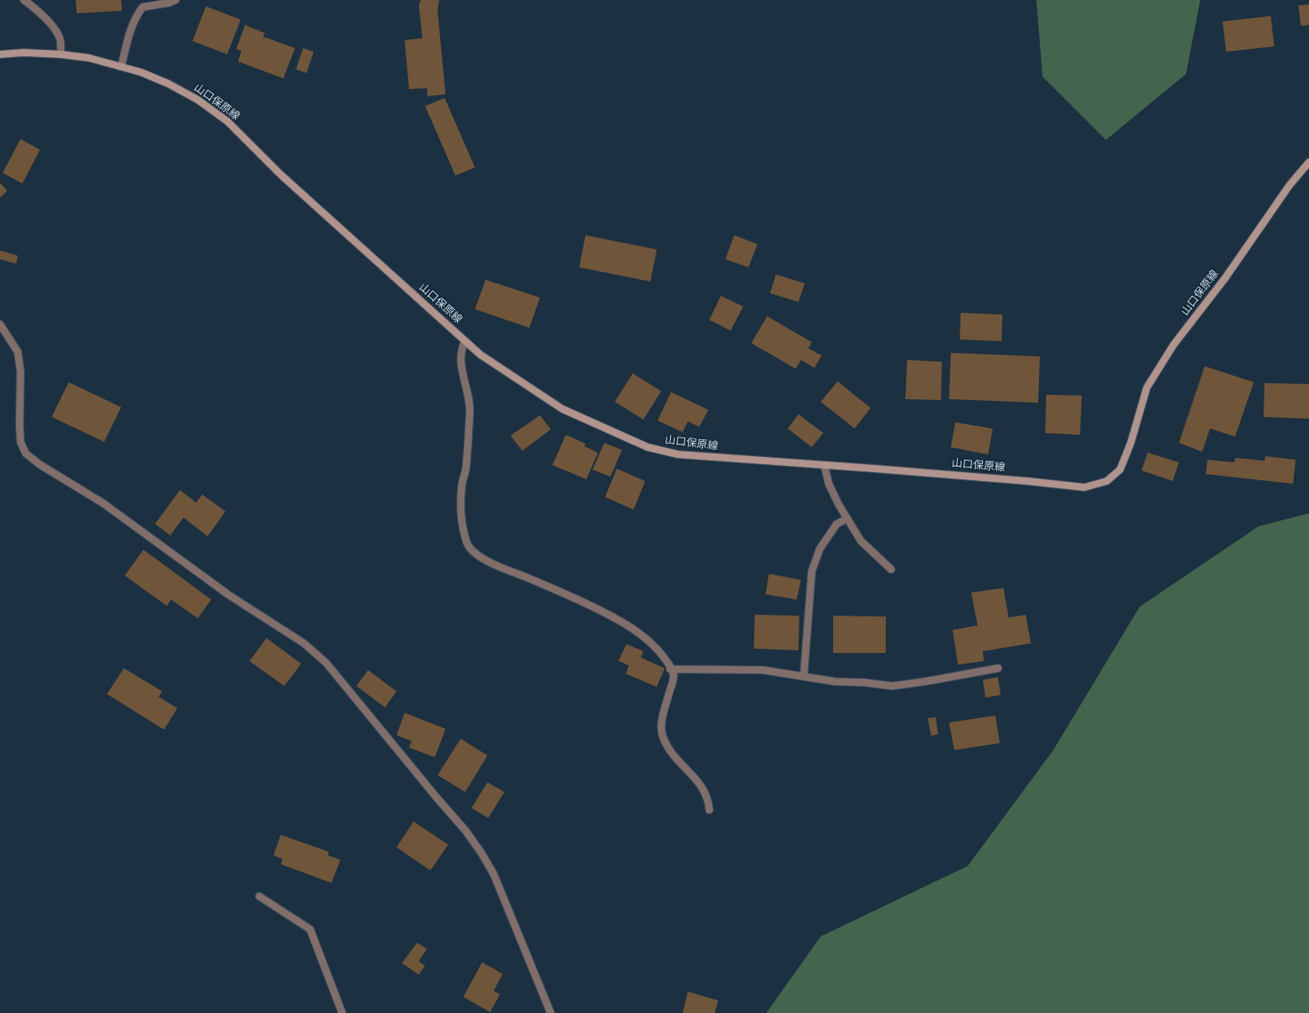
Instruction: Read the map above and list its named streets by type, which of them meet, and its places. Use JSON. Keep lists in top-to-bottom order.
{
  "streets": {
    "main road": ["山口保原線"]
  }
}
